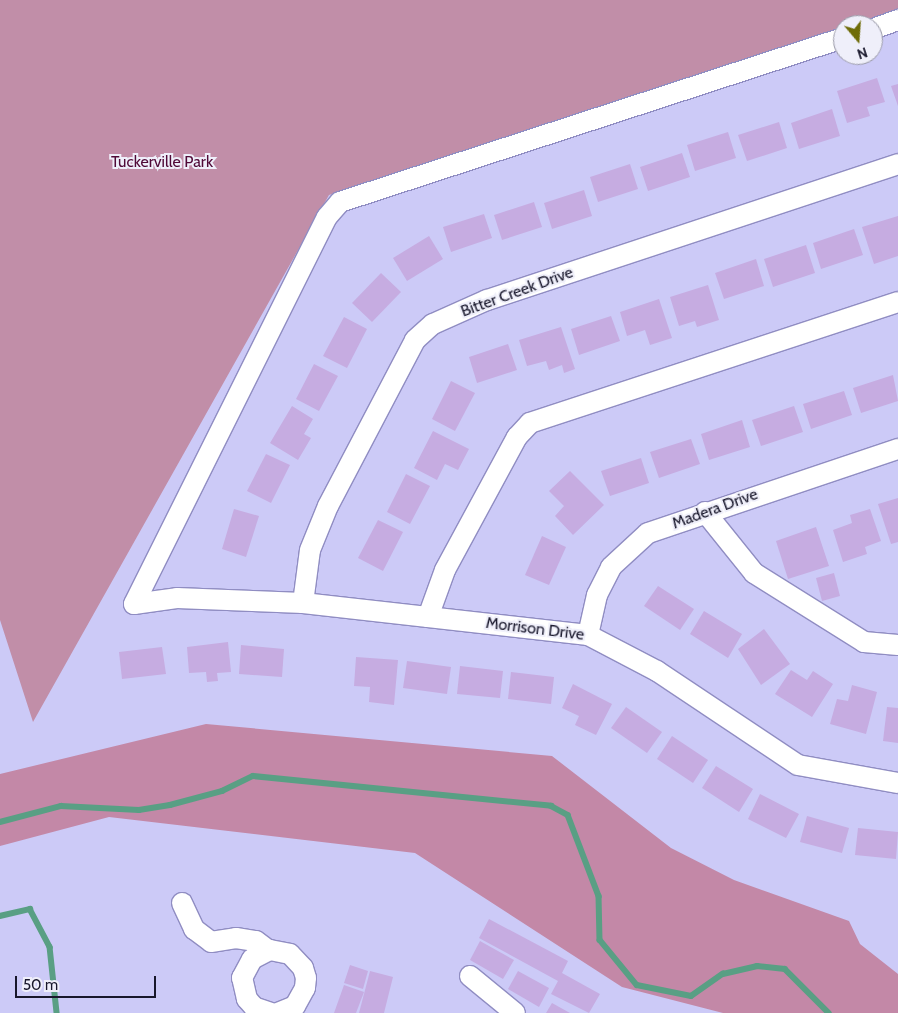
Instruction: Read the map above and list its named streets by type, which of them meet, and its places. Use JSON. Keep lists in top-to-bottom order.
{
  "streets": {
    "street": ["Bitter Creek Drive", "Madera Drive", "Morrison Drive"]
  },
  "crossings": [
    ["Bitter Creek Drive", "Morrison Drive"],
    ["Madera Drive", "Morrison Drive"]
  ],
  "parks": ["Tuckerville Park"],
  "scale_bar": "50 m",
  "north": "bottom"
}
